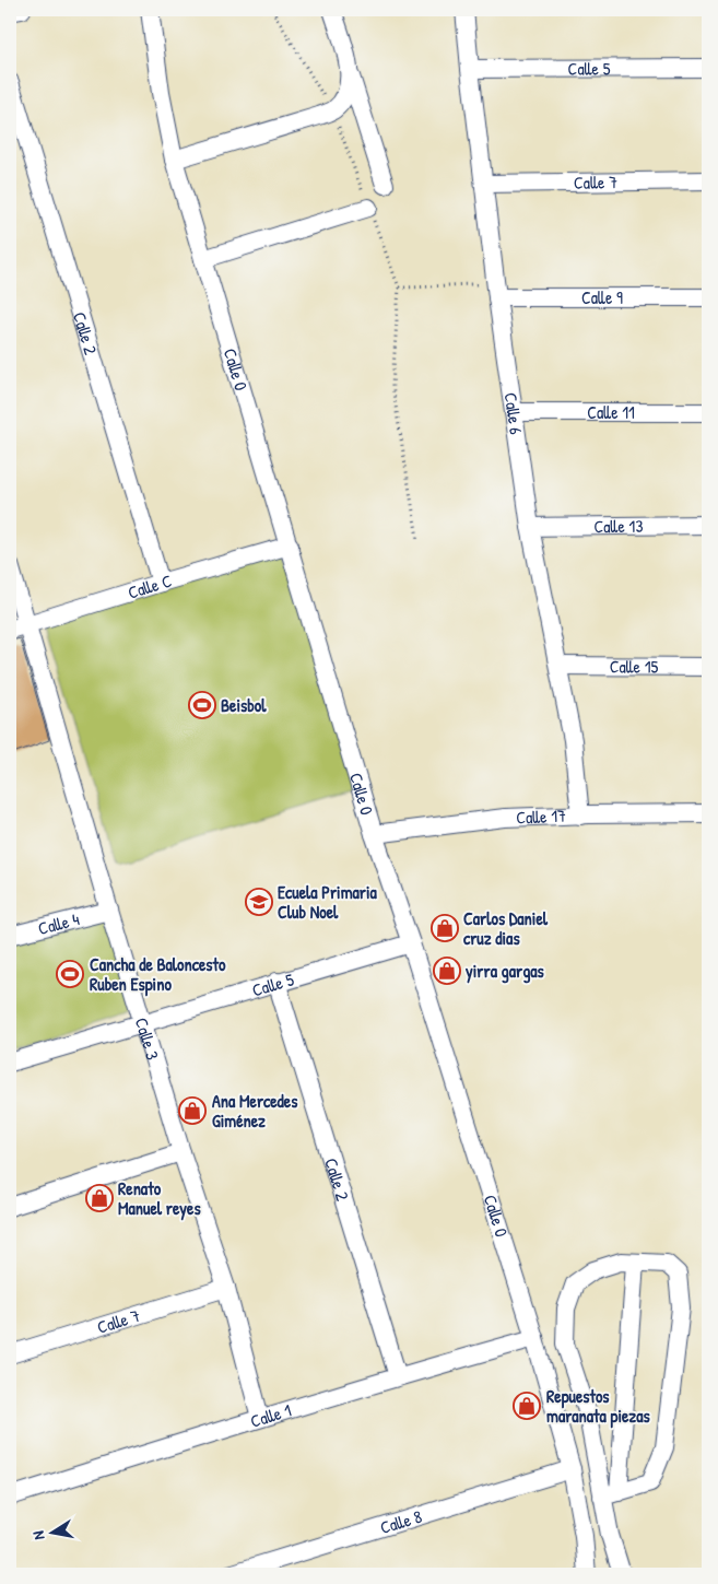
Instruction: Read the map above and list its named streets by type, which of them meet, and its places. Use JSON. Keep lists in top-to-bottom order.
{
  "streets": {
    "street": [
      "Calle 5",
      "Calle 7",
      "Calle 9",
      "Calle 2",
      "Calle 0",
      "Calle 11",
      "Calle 6",
      "Calle 13",
      "Calle C",
      "Calle 15",
      "Calle 17",
      "Calle 4",
      "Calle 3",
      "Calle 1",
      "Calle 8"
    ]
  },
  "crossings": [
    ["Calle 5", "Calle 2"],
    ["Calle 5", "Calle 0"],
    ["Calle 5", "Calle 6"],
    ["Calle 5", "Calle 3"],
    ["Calle 7", "Calle 6"],
    ["Calle 7", "Calle 3"],
    ["Calle 9", "Calle 6"],
    ["Calle 2", "Calle C"],
    ["Calle 2", "Calle 1"],
    ["Calle 0", "Calle C"],
    ["Calle 0", "Calle 17"],
    ["Calle 0", "Calle 1"],
    ["Calle 0", "Calle 8"],
    ["Calle 11", "Calle 6"],
    ["Calle 6", "Calle 13"],
    ["Calle 6", "Calle 15"],
    ["Calle 6", "Calle 17"],
    ["Calle C", "Calle 3"],
    ["Calle 4", "Calle 3"],
    ["Calle 3", "Calle 1"]
  ],
  "places": {
    "sports": ["Beisbol", "Cancha de Baloncesto Ruben Espino"],
    "school or university": ["Ecuela Primaria Club Noel"],
    "shop": [
      "Carlos Daniel cruz dias",
      "yirra gargas",
      "Ana Mercedes Giménez",
      "Renato Manuel reyes",
      "Repuestos maranata piezas"
    ]
  },
  "north": "left"
}
